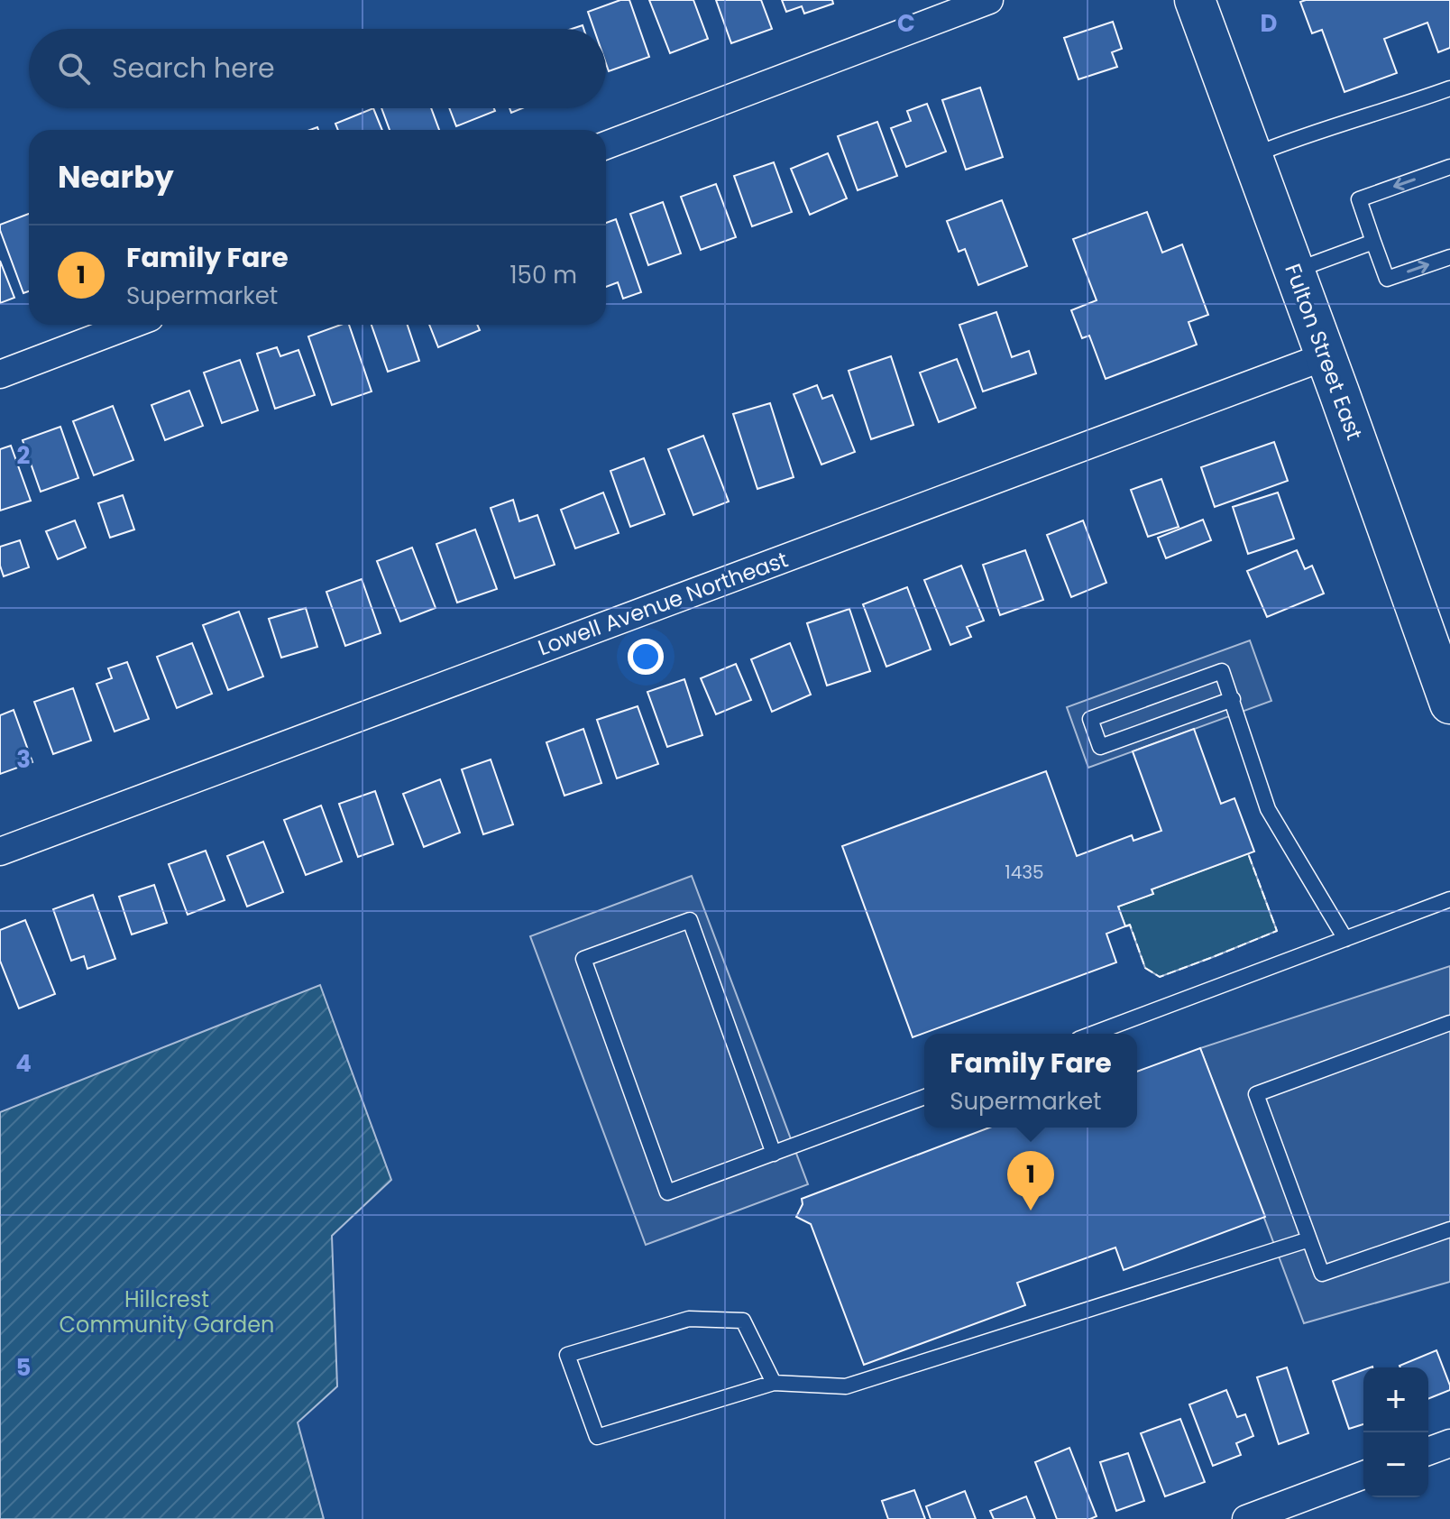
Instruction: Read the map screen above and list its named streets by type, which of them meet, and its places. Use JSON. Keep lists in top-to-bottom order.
{
  "streets": {
    "main road": ["Fulton Street East"],
    "street": ["Lowell Avenue Northeast"]
  },
  "crossings": [
    ["Fulton Street East", "Lowell Avenue Northeast"]
  ],
  "parks": ["Hillcrest Community Garden"],
  "house_numbers": ["1435"],
  "page": {
    "search": "Search here",
    "heading": "Nearby",
    "list": [
      {
        "mark": "1",
        "name": "Family Fare",
        "note": "Supermarket",
        "value": "150 m"
      }
    ],
    "popup": ["Family Fare", "Supermarket"],
    "pins": "1",
    "map_buttons": ["+", "−"]
  },
  "grid": {
    "columns": ["C", "D"],
    "rows": [
      "2",
      "3",
      "4",
      "5"
    ]
  }
}
